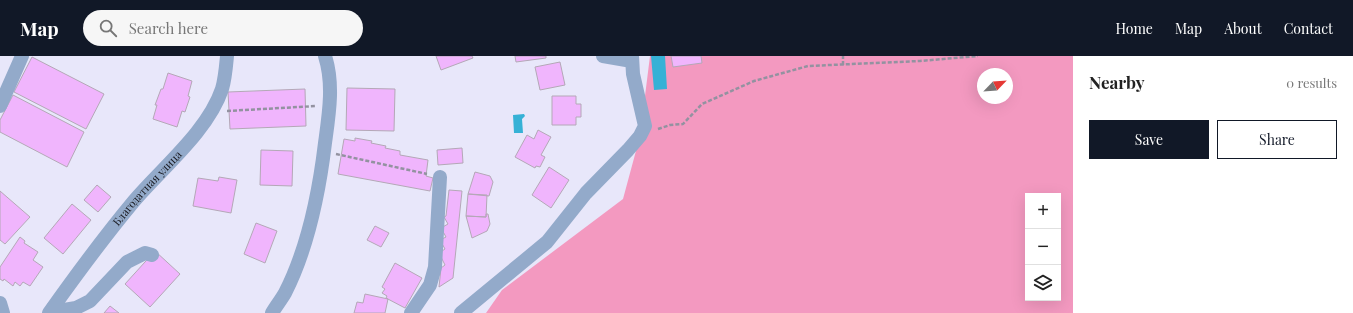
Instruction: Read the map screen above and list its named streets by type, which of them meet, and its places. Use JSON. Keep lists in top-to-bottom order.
{
  "streets": {
    "street": ["Благодатная улица"]
  },
  "north": "top right",
  "page": {
    "header": "Map",
    "search": "Search here",
    "nav": [
      "Home",
      "Map",
      "About",
      "Contact"
    ],
    "heading": ["Nearby", "0 results"],
    "buttons": ["Save", "Share"],
    "map_buttons": ["+", "−"]
  }
}
